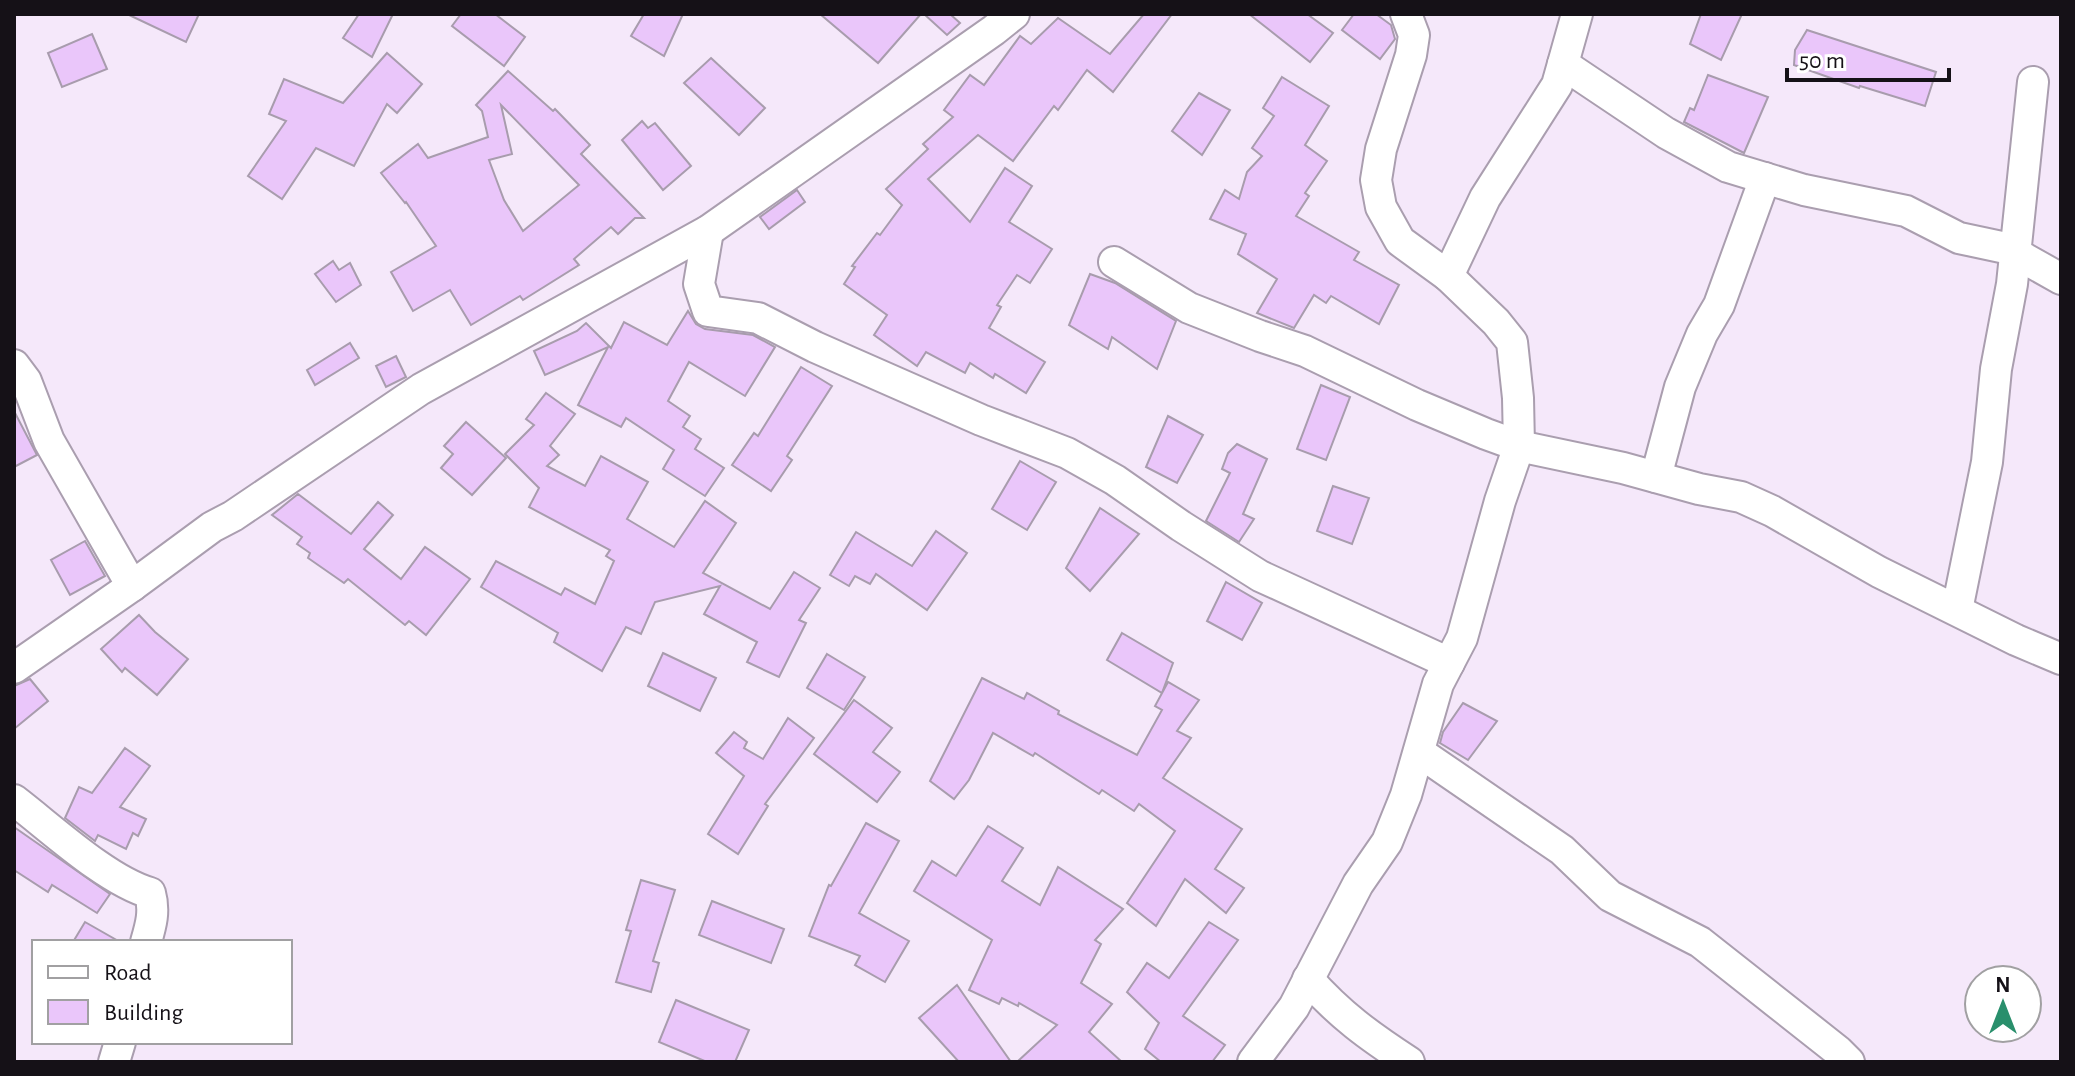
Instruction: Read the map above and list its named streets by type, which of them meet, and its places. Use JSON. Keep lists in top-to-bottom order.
{
  "legend": ["Road", "Building"],
  "scale_bar": "50 m",
  "north": "top"
}
